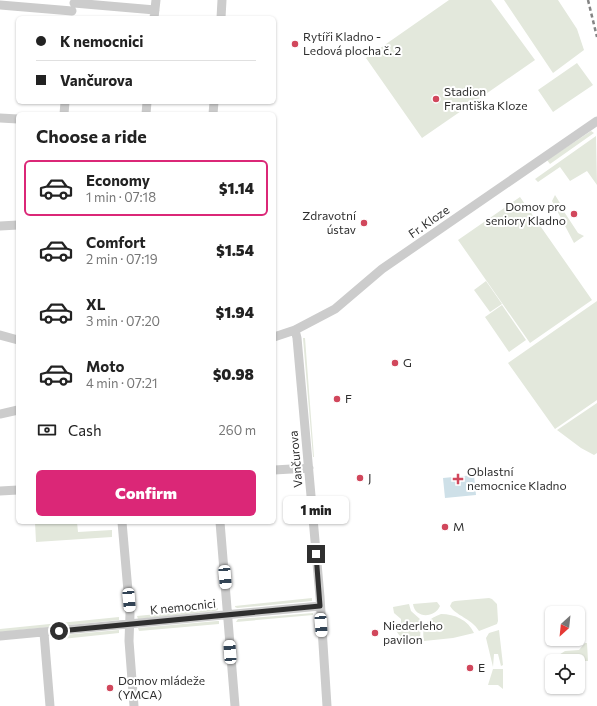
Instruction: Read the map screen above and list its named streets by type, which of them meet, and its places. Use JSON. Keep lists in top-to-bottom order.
{
  "streets": {
    "street": ["Fr. Kloze", "Vančurova", "K nemocnici"]
  },
  "crossings": [
    ["Fr. Kloze", "Vančurova"],
    ["Vančurova", "K nemocnici"]
  ],
  "places": {
    "other": [
      "Rytíři Kladno - Ledová plocha č. 2",
      "Stadion Františka Kloze",
      "Domov pro seniory Kladno",
      "Zdravotní ústav",
      "G",
      "F",
      "J",
      "M",
      "Niederleho pavilon",
      "E",
      "Domov mládeže (YMCA)"
    ],
    "health": ["Oblastní nemocnice Kladno"]
  },
  "north": "bottom left",
  "page": {
    "banner": ["K nemocnici", "Vančurova"],
    "heading": "Choose a ride",
    "list": [
      {
        "name": "Economy",
        "note": "1 min · 07:18",
        "value": "$1.14"
      },
      {
        "name": "Comfort",
        "note": "2 min · 07:19",
        "value": "$1.54"
      },
      {
        "name": "XL",
        "note": "3 min · 07:20",
        "value": "$1.94"
      },
      {
        "name": "Moto",
        "note": "4 min · 07:21",
        "value": "$0.98"
      }
    ],
    "pay": ["Cash", "260 m"],
    "buttons": "Confirm",
    "bubble": "1 min"
  }
}
